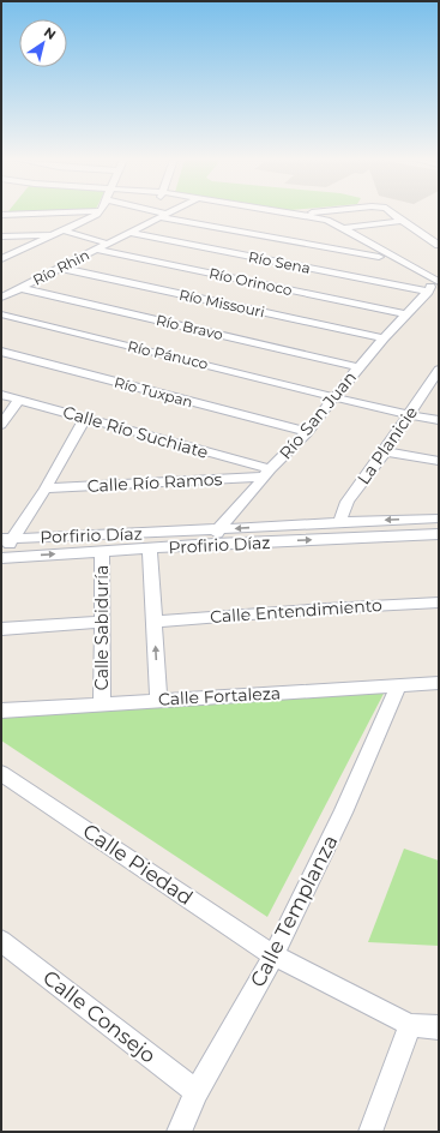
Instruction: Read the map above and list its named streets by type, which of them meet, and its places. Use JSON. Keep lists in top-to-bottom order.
{
  "streets": {
    "street": [
      "Río Sena",
      "Río Rhin",
      "Río Orinoco",
      "Río Missouri",
      "Río Bravo",
      "Río Pánuco",
      "Río Tuxpan",
      "Río San Juan",
      "Calle Río Suchiate",
      "La Planicie",
      "Calle Río Ramos",
      "Porfirio Díaz",
      "Profirio Díaz",
      "Calle Entendimiento",
      "Calle Sabiduría",
      "Calle Fortaleza",
      "Calle Piedad",
      "Calle Templanza",
      "Calle Consejo"
    ]
  },
  "crossings": [
    ["Río Sena", "Río Rhin"],
    ["Río Sena", "Río San Juan"],
    ["Río Rhin", "Río Orinoco"],
    ["Río Rhin", "Río Missouri"],
    ["Río Rhin", "Río Bravo"],
    ["Río Orinoco", "Río San Juan"],
    ["Río Missouri", "Río San Juan"],
    ["Río Bravo", "Río San Juan"],
    ["Río Pánuco", "Río San Juan"],
    ["Río Pánuco", "La Planicie"],
    ["Río Tuxpan", "Río San Juan"],
    ["Río San Juan", "Calle Río Suchiate"],
    ["Río San Juan", "Calle Río Ramos"],
    ["Río San Juan", "Porfirio Díaz"],
    ["Río San Juan", "Profirio Díaz"],
    ["Calle Río Suchiate", "Calle Río Ramos"],
    ["La Planicie", "Porfirio Díaz"],
    ["Profirio Díaz", "Calle Sabiduría"],
    ["Calle Sabiduría", "Calle Fortaleza"],
    ["Calle Fortaleza", "Calle Templanza"],
    ["Calle Piedad", "Calle Templanza"],
    ["Calle Templanza", "Calle Consejo"]
  ],
  "one_way": ["Porfirio Díaz"],
  "north": "top right"
}
